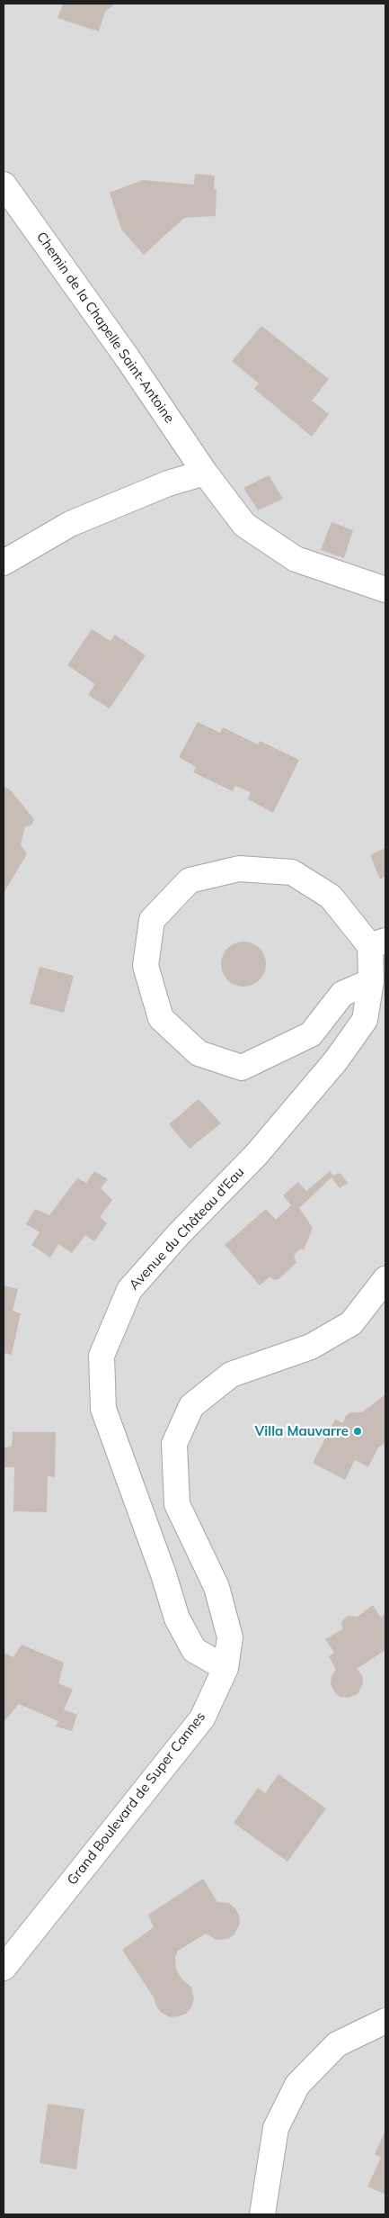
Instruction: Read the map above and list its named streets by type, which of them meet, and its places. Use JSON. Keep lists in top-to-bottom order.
{
  "streets": {
    "street": ["Chemin de la Chapelle Saint-Antoine", "Avenue du Château d'Eau", "Grand Boulevard de Super Cannes"]
  },
  "crossings": [
    ["Avenue du Château d'Eau", "Grand Boulevard de Super Cannes"]
  ],
  "places": ["Villa Mauvarre"]
}
